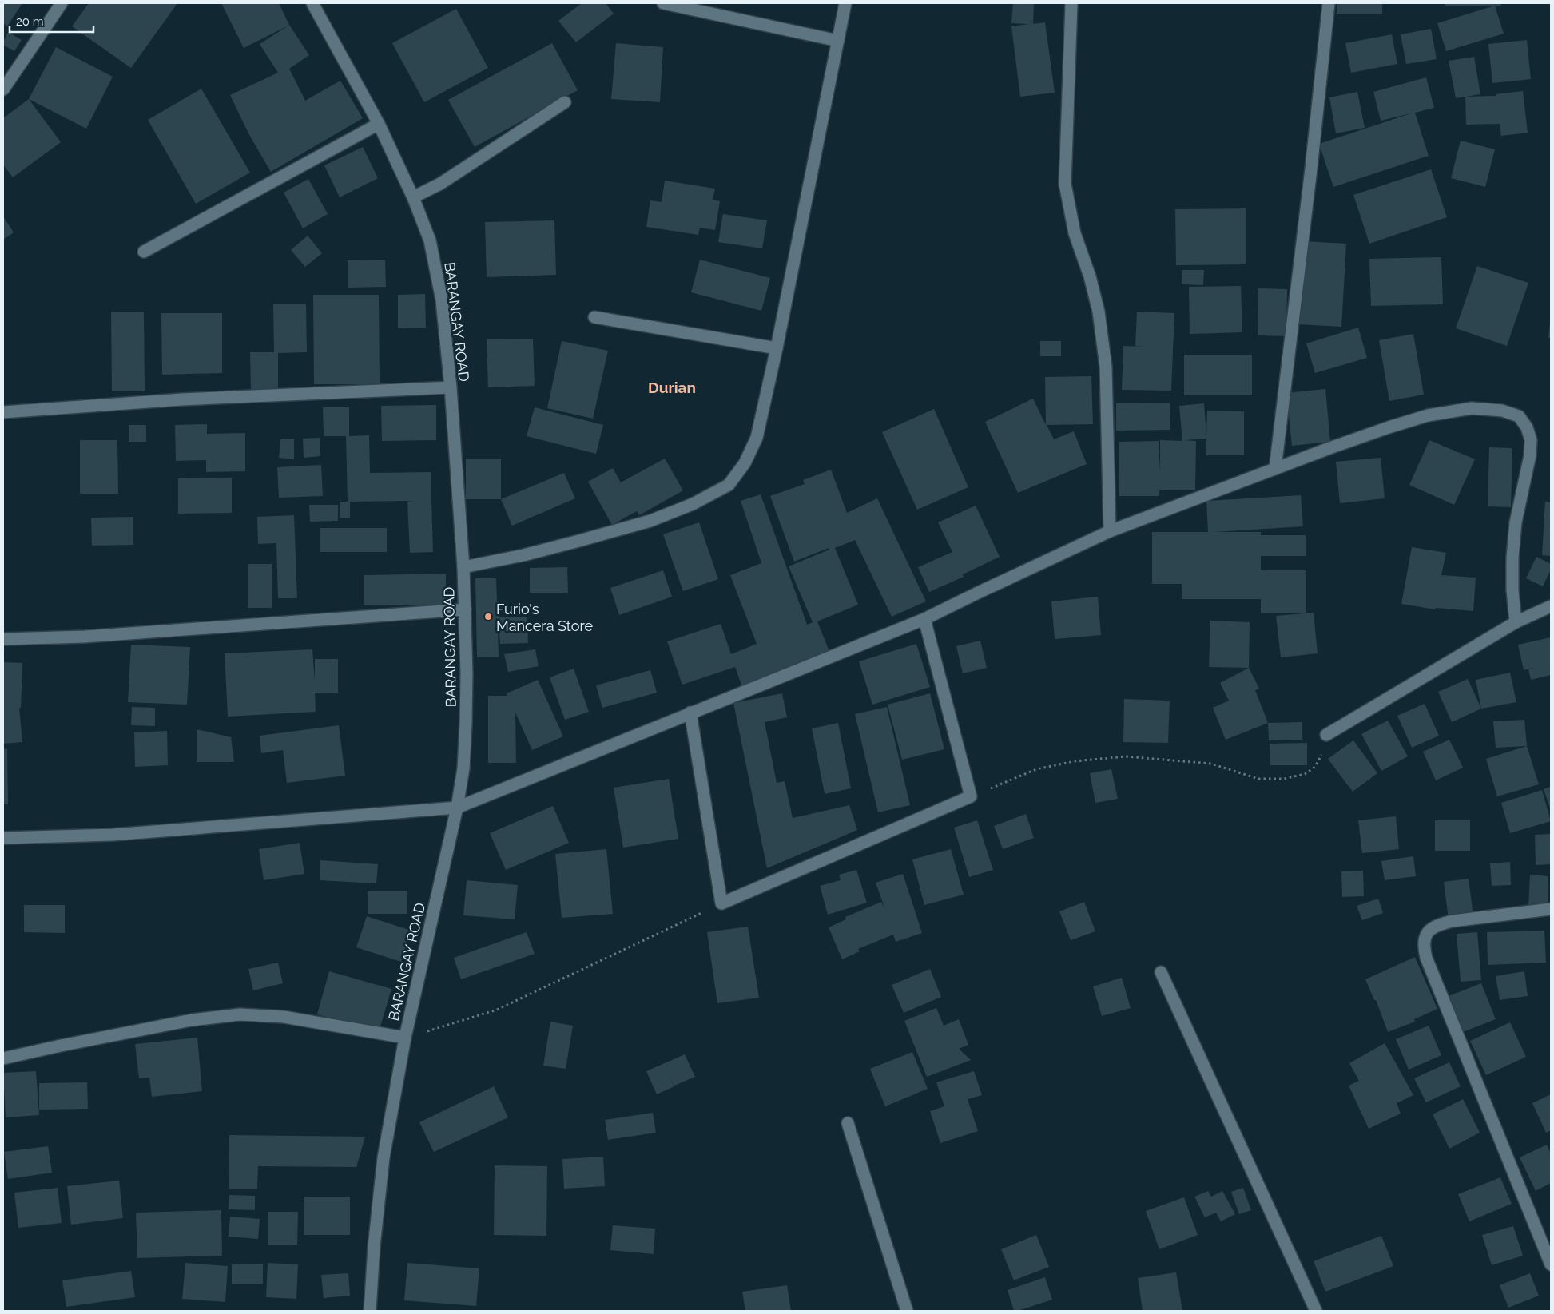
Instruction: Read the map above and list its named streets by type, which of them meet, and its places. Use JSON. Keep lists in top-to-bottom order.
{
  "streets": {
    "street": ["BARANGAY ROAD"]
  },
  "districts": ["Durian"],
  "places": ["Furio's Mancera Store"],
  "scale_bar": "20 m"
}
